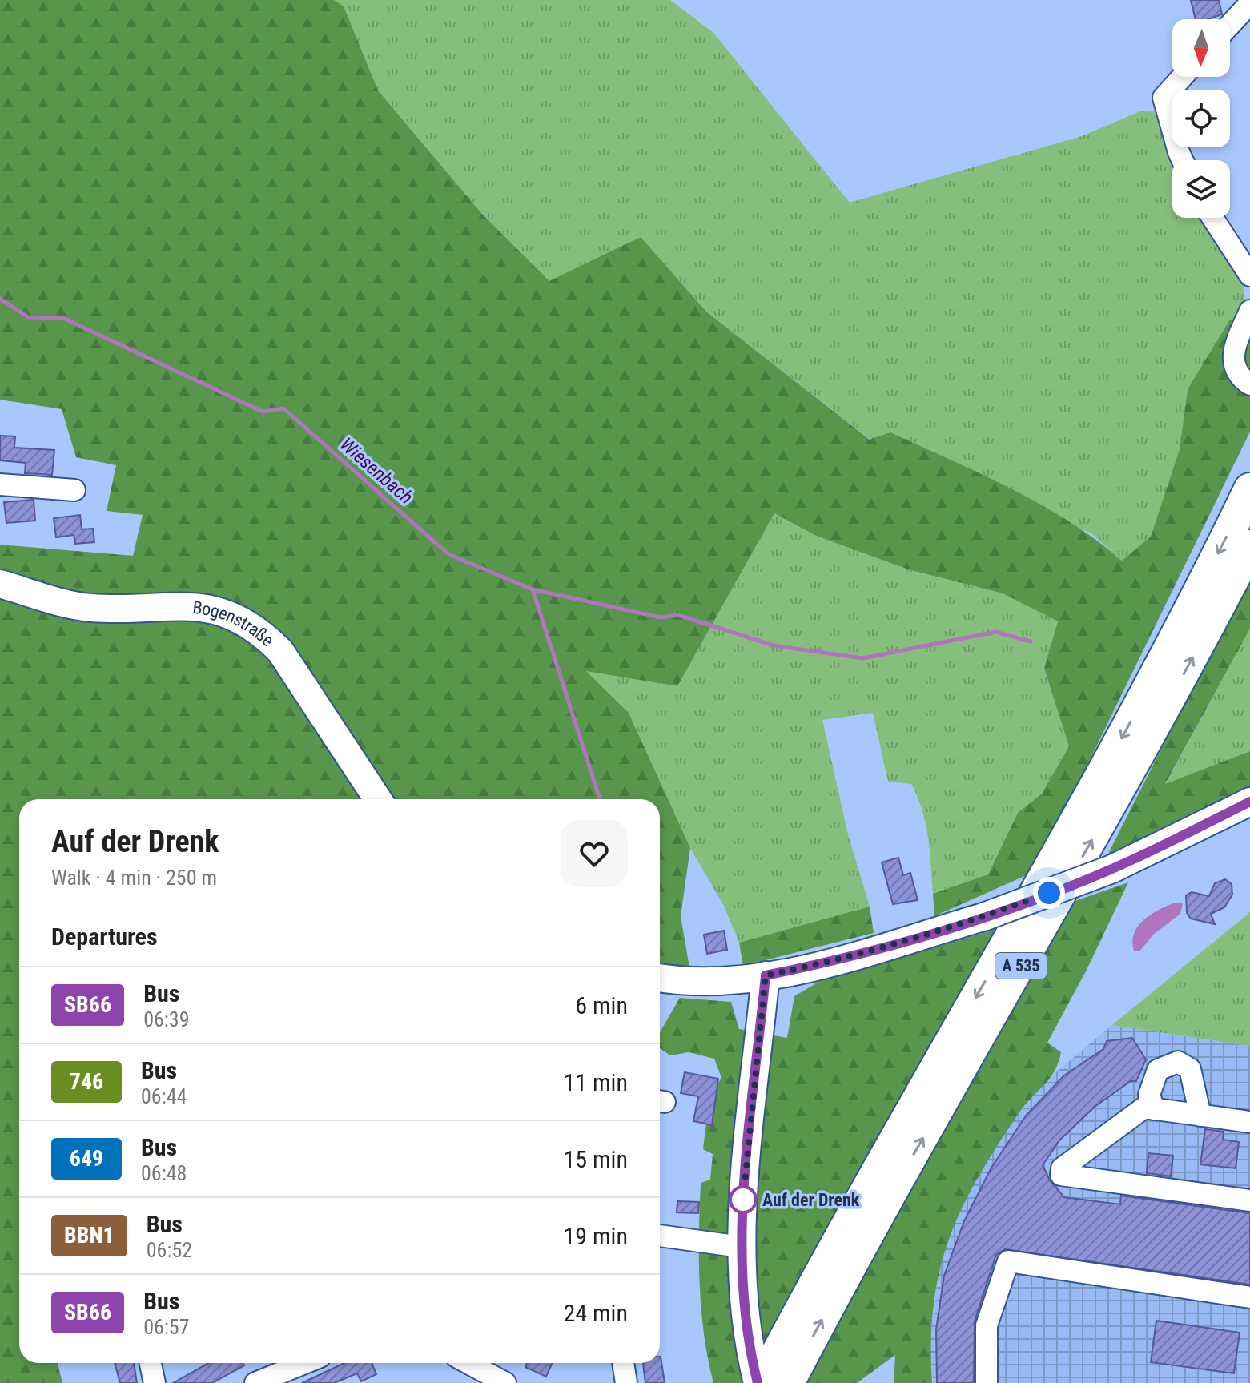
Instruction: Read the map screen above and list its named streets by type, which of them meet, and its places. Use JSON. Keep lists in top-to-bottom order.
{
  "streets": {
    "highway": ["A 535"],
    "main road": ["Bogenstraße"]
  },
  "water": ["Wiesenbach"],
  "places": ["Auf der Drenk"],
  "lines": ["bus line SB66"],
  "north": "bottom",
  "page": {
    "heading": [
      ["Auf der Drenk", "Walk · 4 min · 250 m"],
      "Departures"
    ],
    "list": [
      {
        "mark": "SB66",
        "name": "Bus",
        "note": "06:39",
        "value": "6 min"
      },
      {
        "mark": "746",
        "name": "Bus",
        "note": "06:44",
        "value": "11 min"
      },
      {
        "mark": "649",
        "name": "Bus",
        "note": "06:48",
        "value": "15 min"
      },
      {
        "mark": "BBN1",
        "name": "Bus",
        "note": "06:52",
        "value": "19 min"
      },
      {
        "mark": "SB66",
        "name": "Bus",
        "note": "06:57",
        "value": "24 min"
      }
    ]
  }
}
